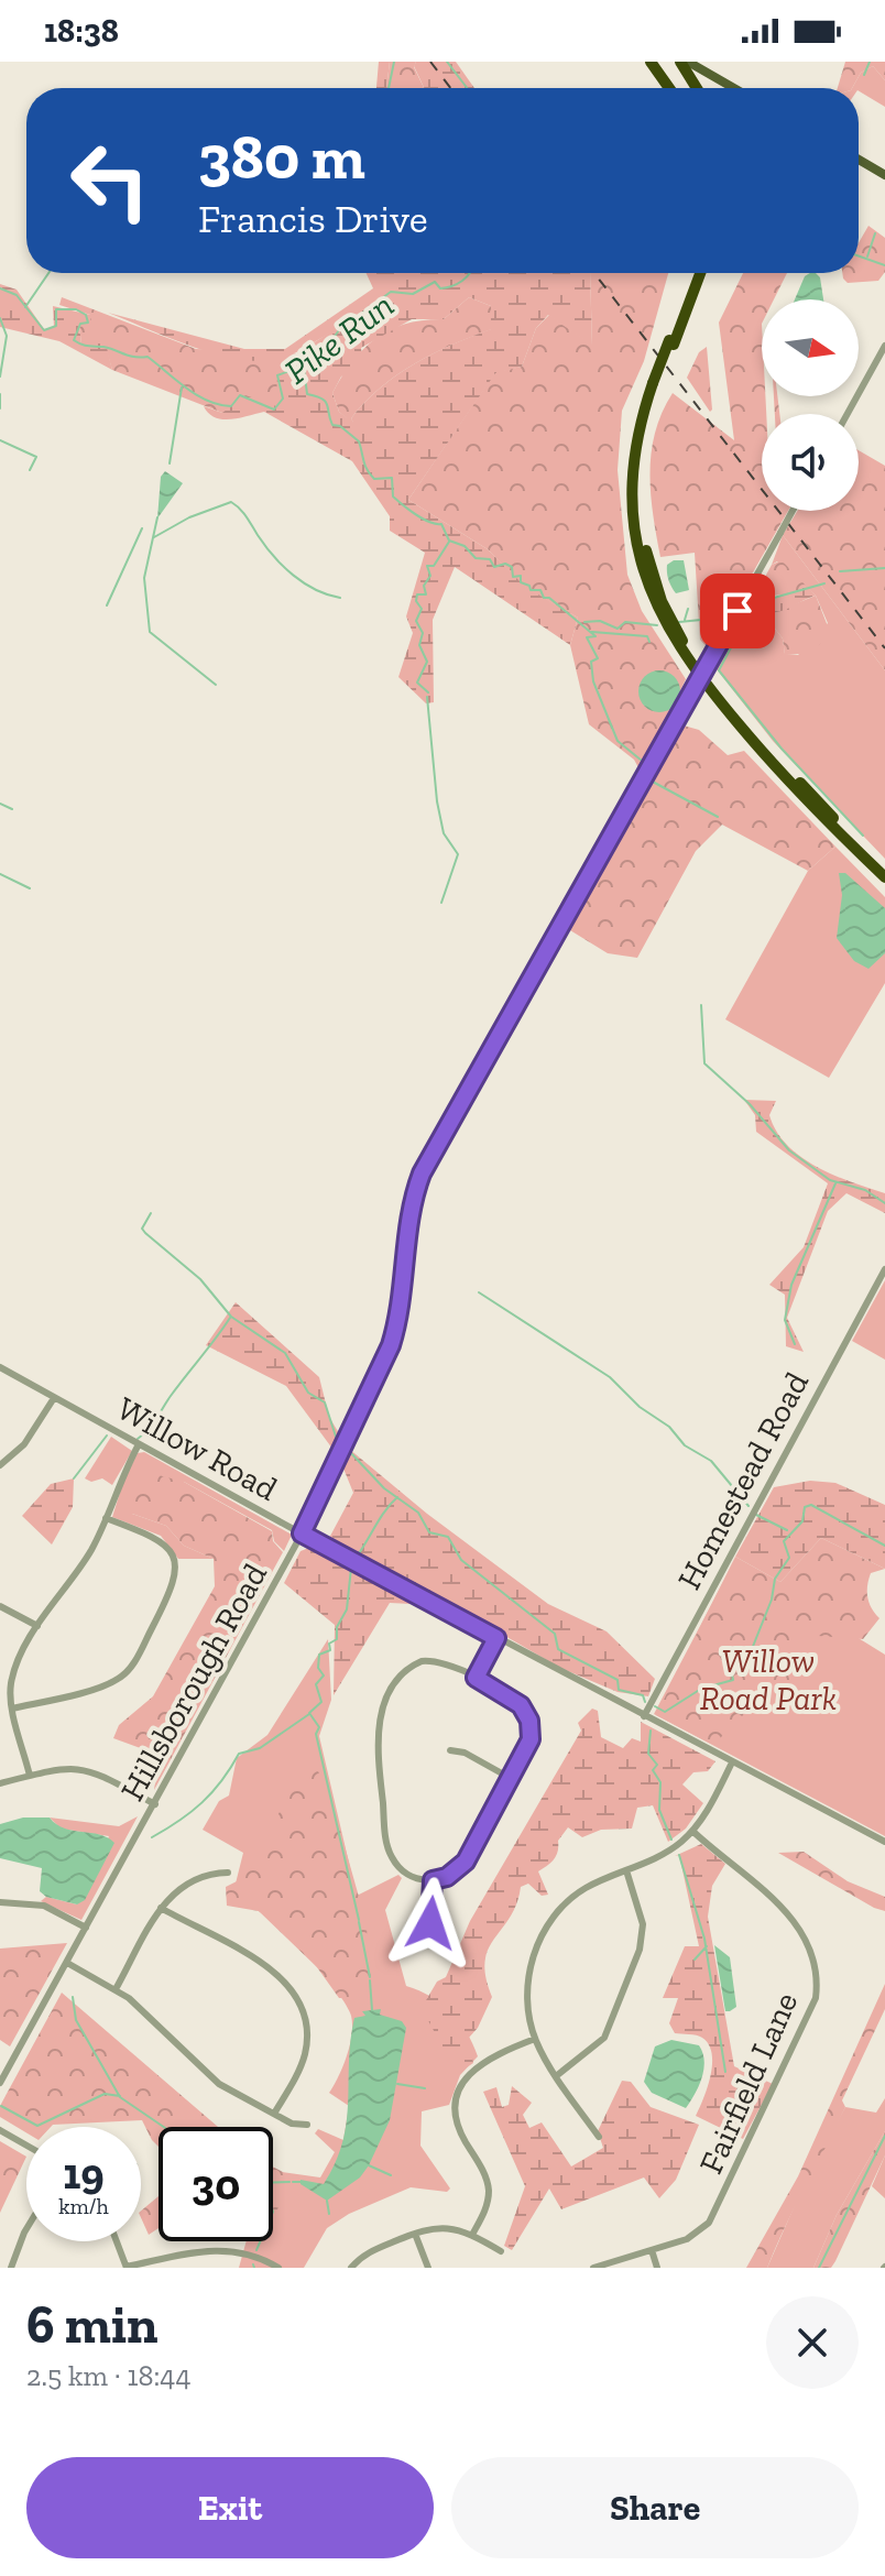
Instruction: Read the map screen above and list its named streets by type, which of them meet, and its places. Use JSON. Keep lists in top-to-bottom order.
{
  "streets": {
    "street": [
      "Willow Road",
      "Homestead Road",
      "Hillsborough Road",
      "Fairfield Lane"
    ]
  },
  "crossings": [
    ["Willow Road", "Homestead Road"],
    ["Willow Road", "Hillsborough Road"]
  ],
  "water": ["Pike Run"],
  "parks": ["Willow Road Park"],
  "north": "right",
  "page": {
    "status": "18:38",
    "turn": ["380 m", "Francis Drive"],
    "speed": "19 km/h",
    "limit": "30",
    "heading": ["6 min", "2.5 km · 18:44"],
    "buttons": ["Exit", "Share"]
  }
}
